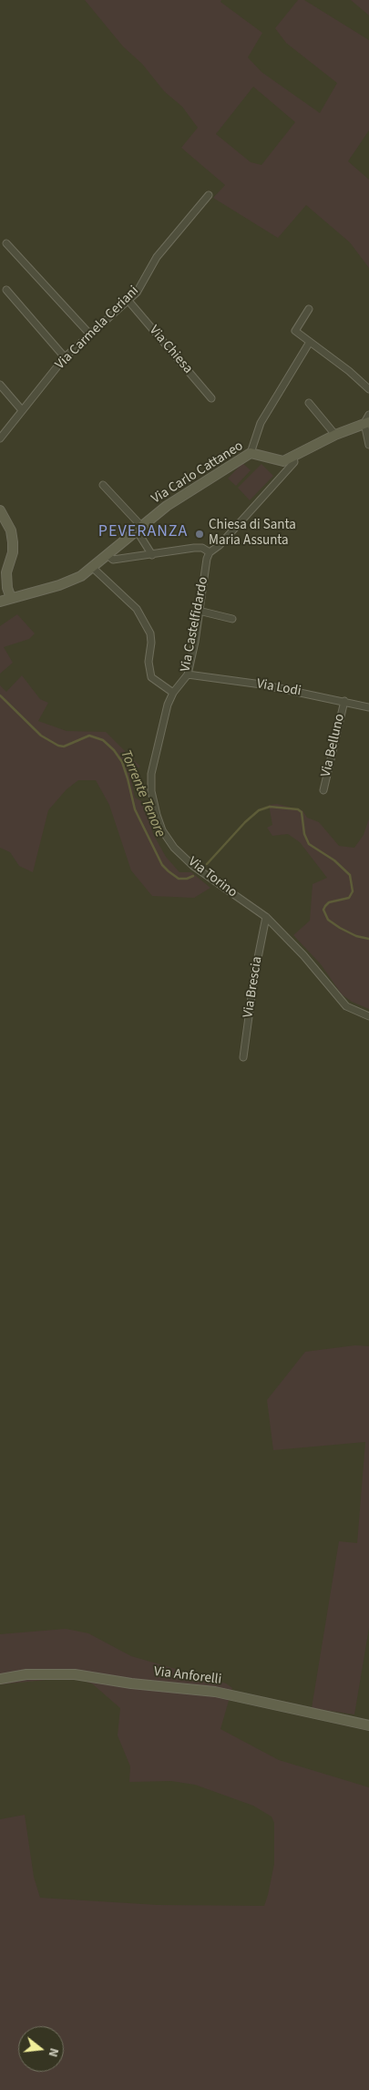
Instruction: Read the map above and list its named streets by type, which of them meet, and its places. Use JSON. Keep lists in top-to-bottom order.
{
  "streets": {
    "street": [
      "Via Carmela Ceriani",
      "Via Chiesa",
      "Via Carlo Cattaneo",
      "Via Castelfidardo",
      "Via Lodi",
      "Via Belluno",
      "Via Torino",
      "Via Brescia",
      "Via Anforelli"
    ]
  },
  "crossings": [
    ["Via Carmela Ceriani", "Via Chiesa"],
    ["Via Castelfidardo", "Via Lodi"],
    ["Via Castelfidardo", "Via Torino"],
    ["Via Lodi", "Via Belluno"],
    ["Via Torino", "Via Brescia"]
  ],
  "districts": ["PEVERANZA"],
  "water": ["Torrente Tenore"],
  "places": ["Chiesa di Santa Maria Assunta"],
  "north": "right"
}
